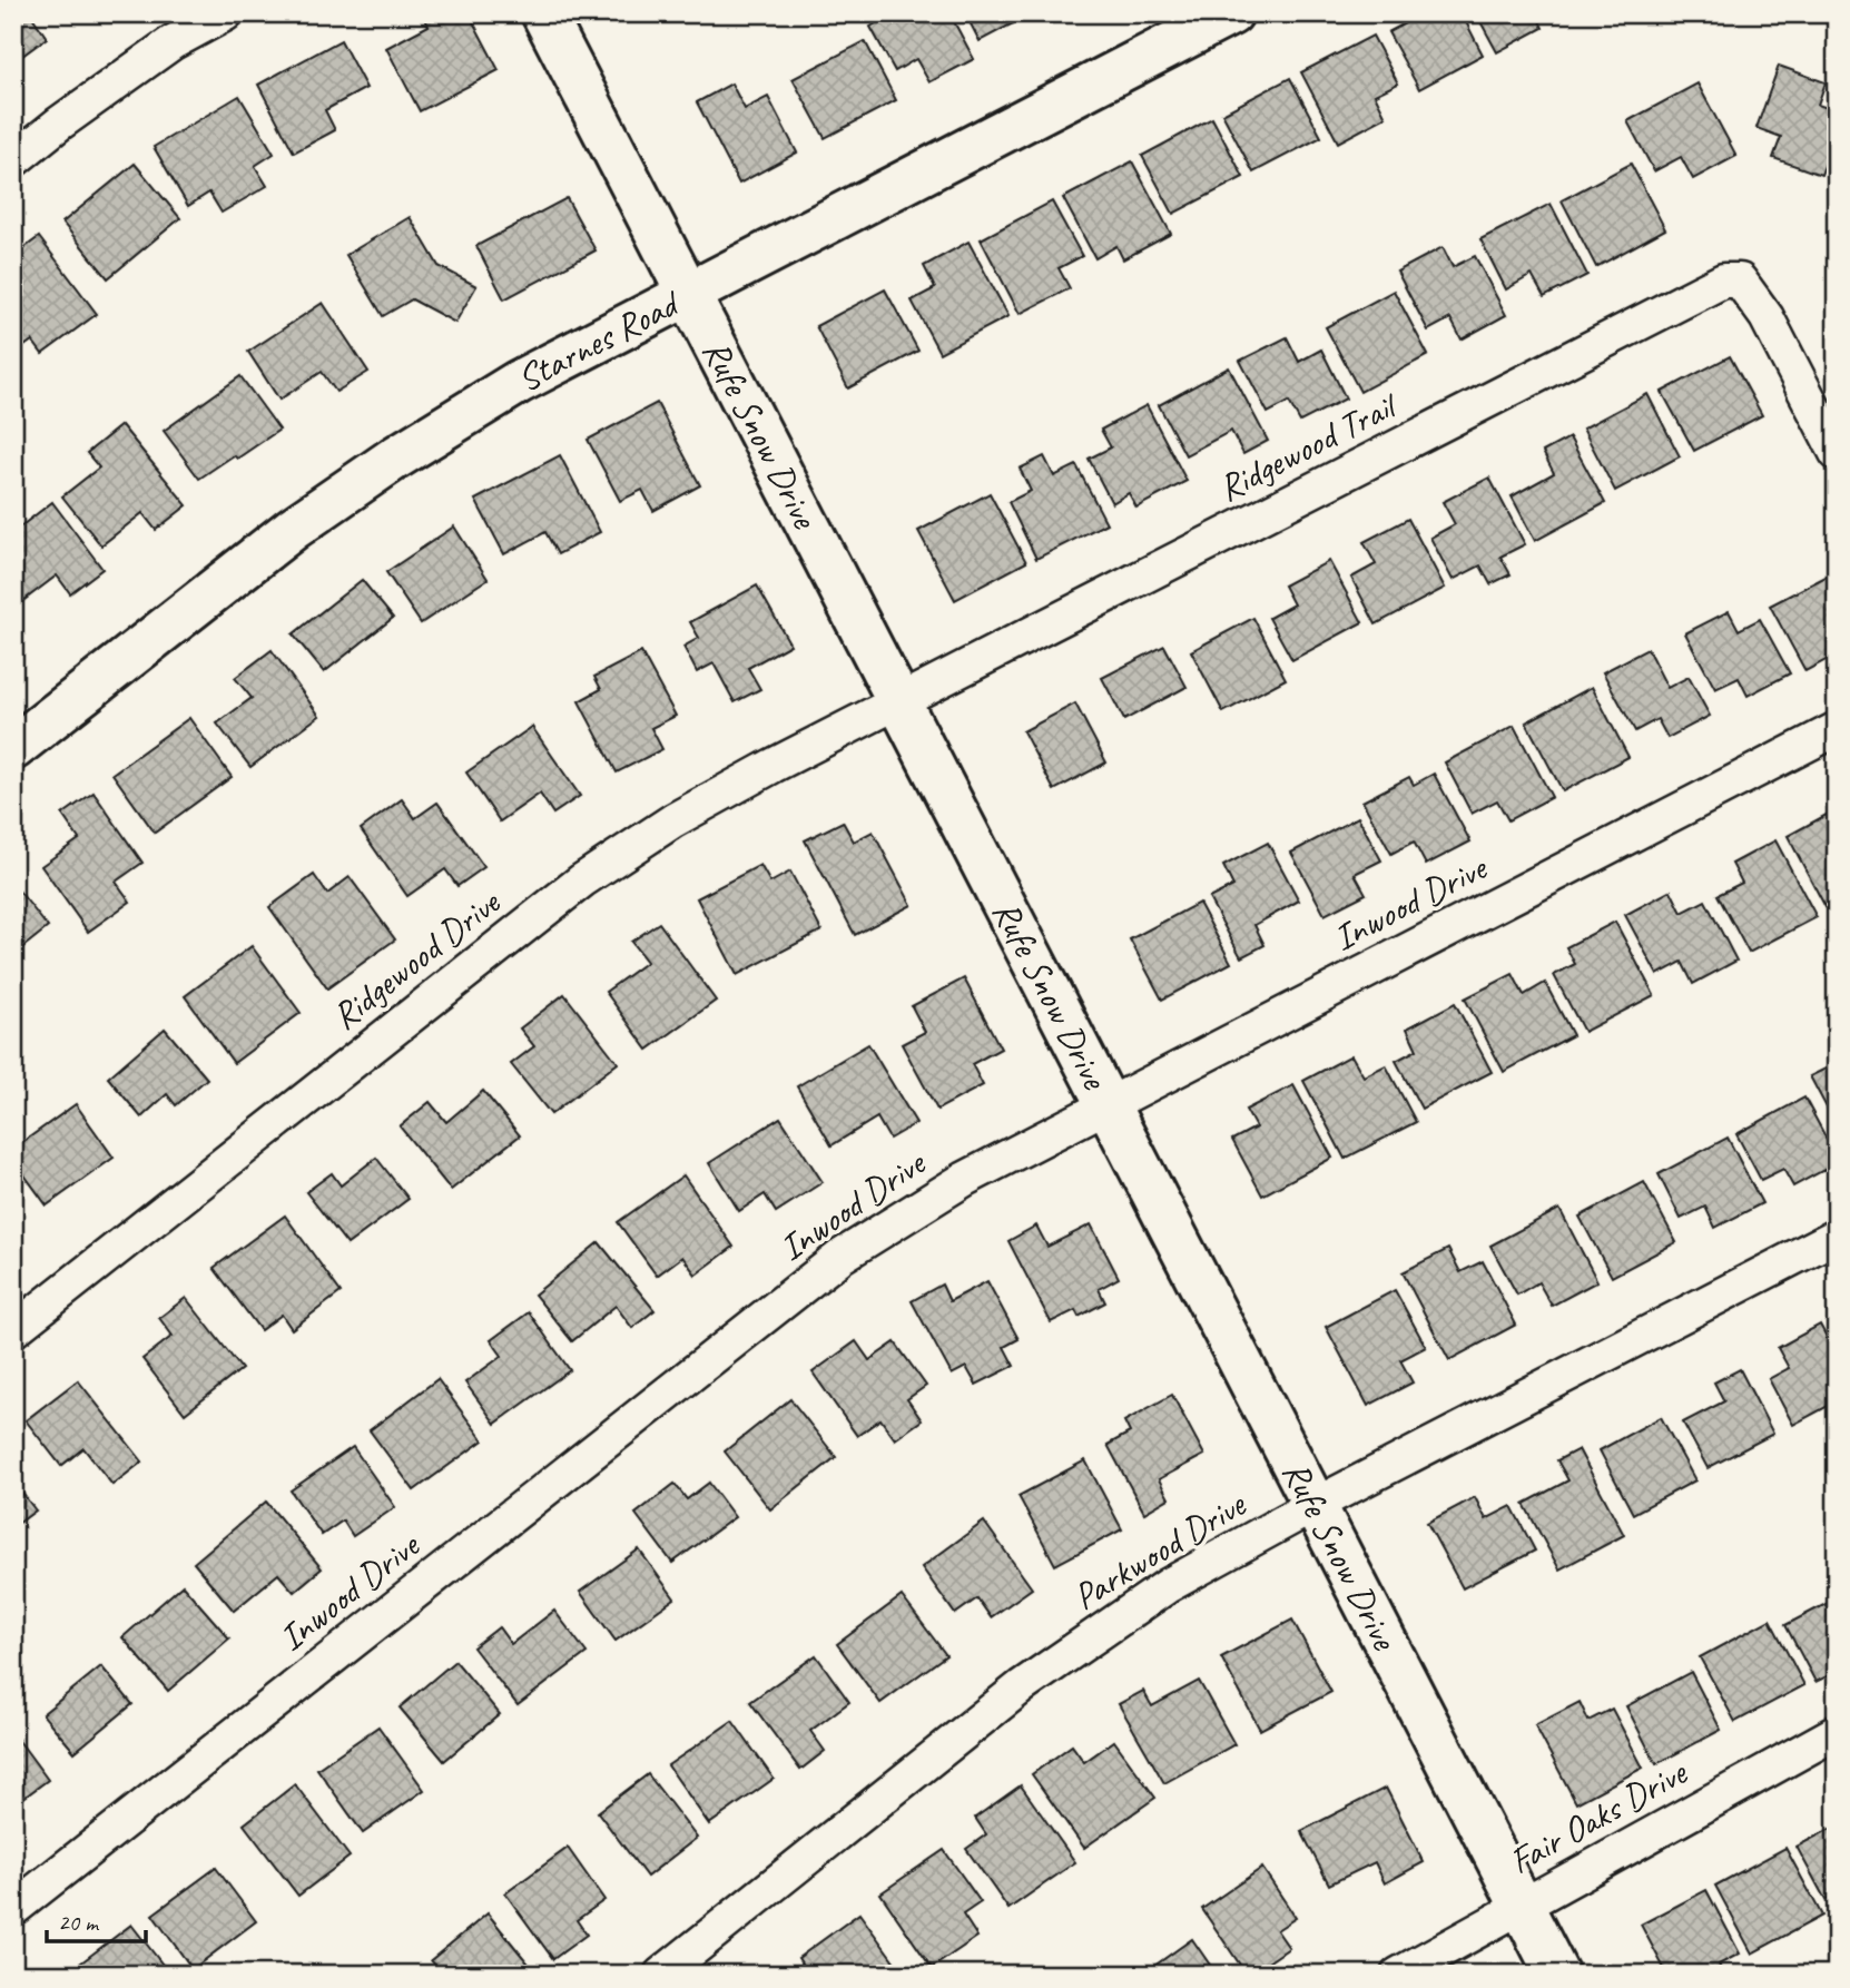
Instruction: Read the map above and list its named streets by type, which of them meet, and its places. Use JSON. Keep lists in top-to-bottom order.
{
  "streets": {
    "main road": ["Starnes Road", "Rufe Snow Drive"],
    "street": [
      "Ridgewood Trail",
      "Inwood Drive",
      "Ridgewood Drive",
      "Parkwood Drive",
      "Fair Oaks Drive"
    ]
  },
  "crossings": [
    ["Starnes Road", "Rufe Snow Drive"],
    ["Rufe Snow Drive", "Ridgewood Trail"],
    ["Rufe Snow Drive", "Inwood Drive"],
    ["Rufe Snow Drive", "Ridgewood Drive"],
    ["Rufe Snow Drive", "Parkwood Drive"],
    ["Rufe Snow Drive", "Fair Oaks Drive"],
    ["Ridgewood Trail", "Ridgewood Drive"]
  ],
  "scale_bar": "20 m"
}
